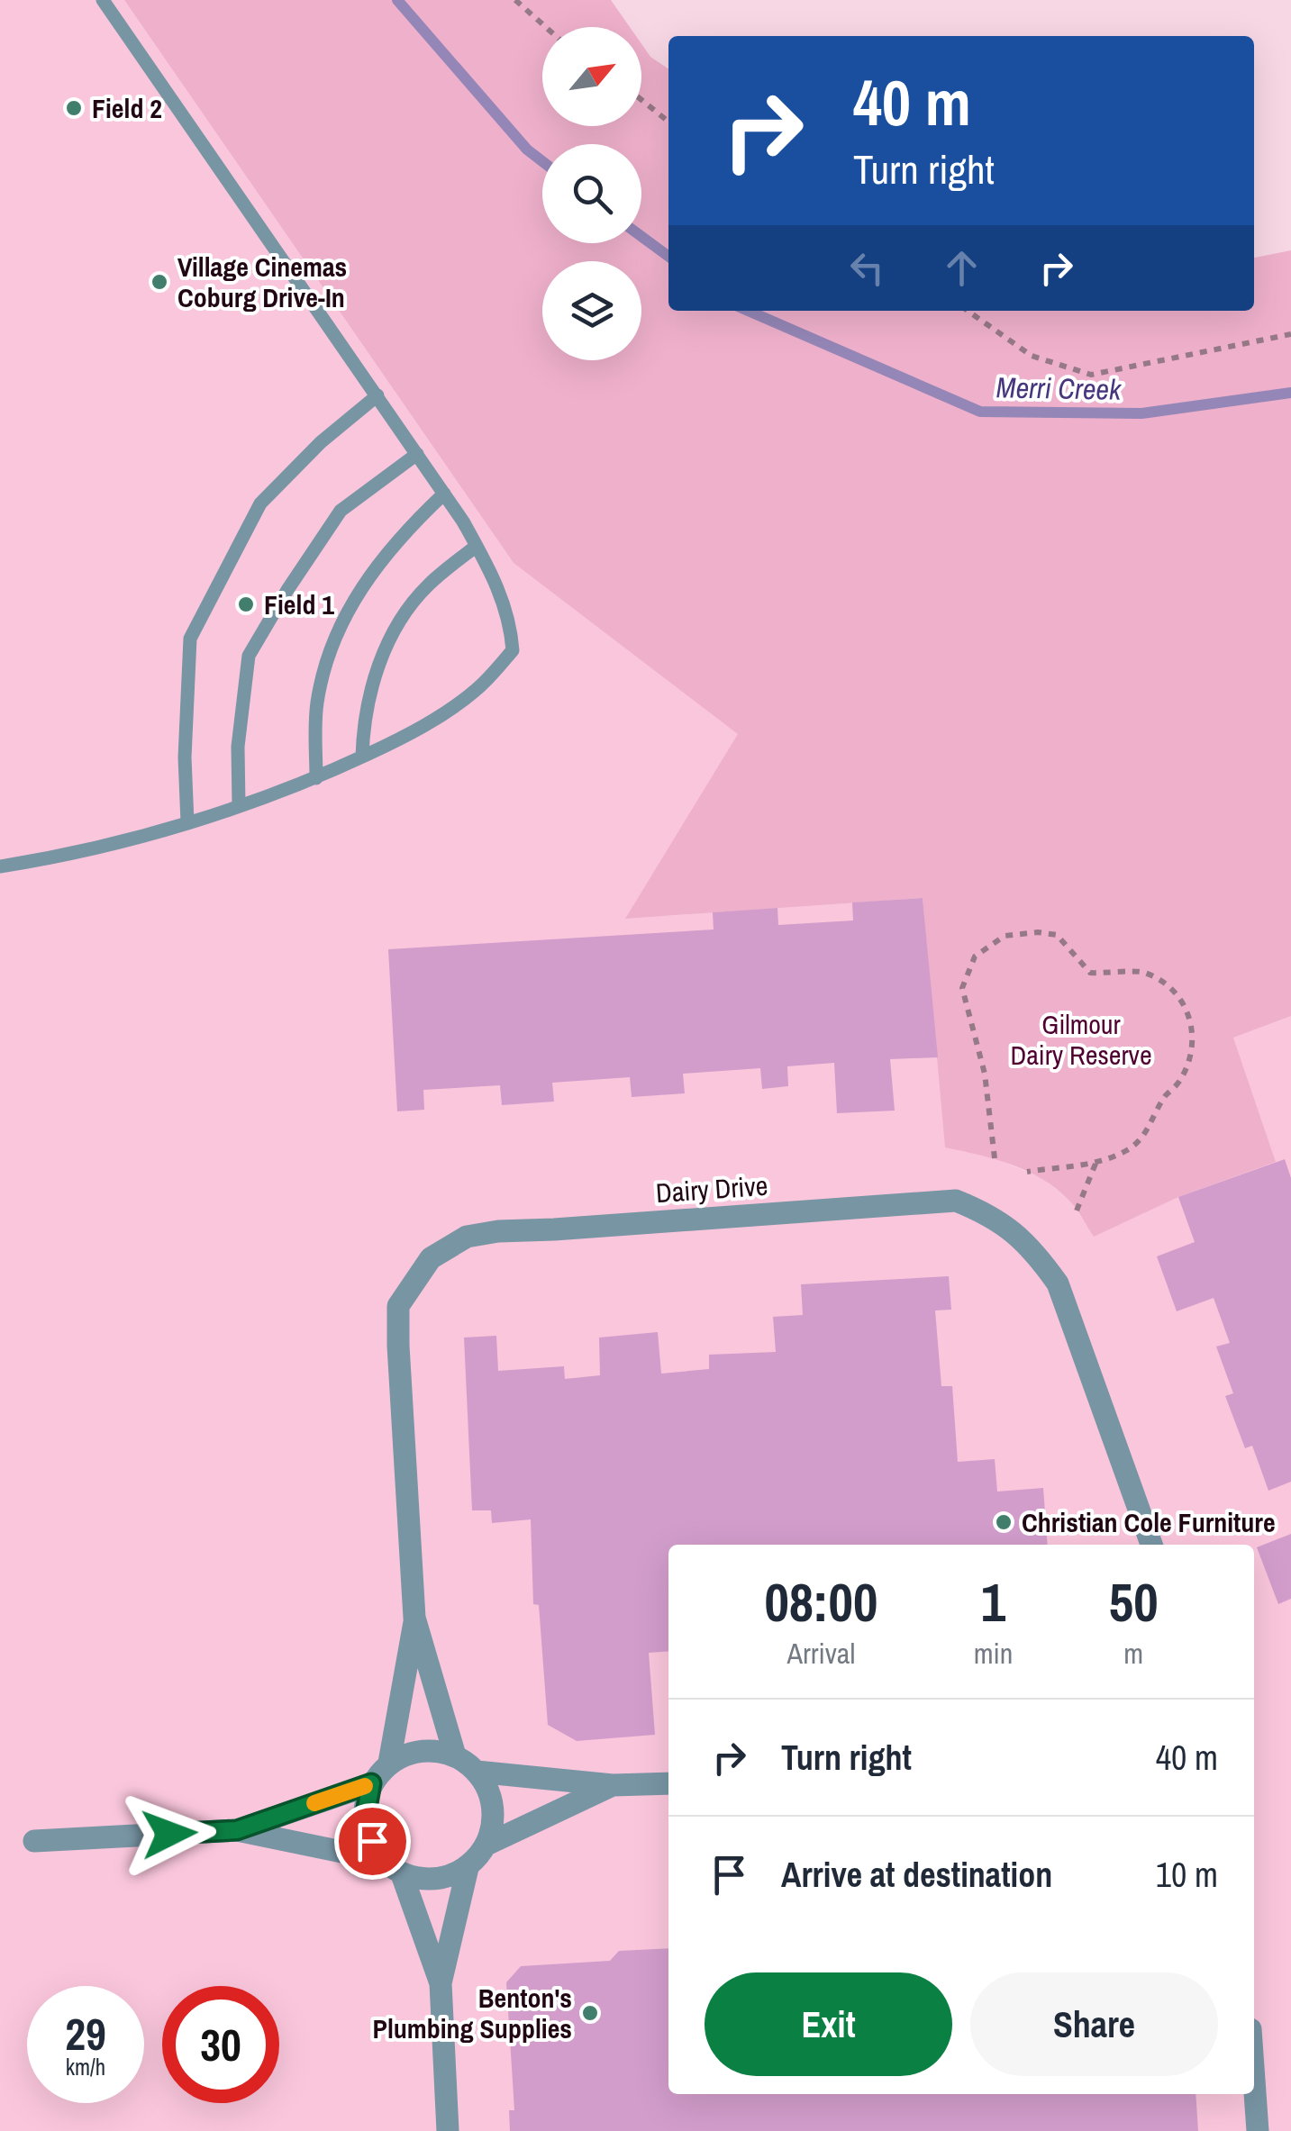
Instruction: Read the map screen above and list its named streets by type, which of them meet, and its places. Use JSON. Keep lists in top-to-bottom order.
{
  "streets": {
    "street": ["Dairy Drive"]
  },
  "water": ["Merri Creek"],
  "parks": ["Gilmour Dairy Reserve"],
  "places": [
    "Field 2",
    "Village Cinemas Coburg Drive-In",
    "Field 1",
    "Christian Cole Furniture",
    "Benton's Plumbing Supplies"
  ],
  "north": "top right",
  "page": {
    "turn": ["40 m", "Turn right"],
    "eta": [
      "08:00",
      "Arrival",
      "1",
      "min",
      "50",
      "m"
    ],
    "list": [
      {
        "name": "Turn right",
        "value": "40 m"
      },
      {
        "name": "Arrive at destination",
        "value": "10 m"
      }
    ],
    "buttons": ["Exit", "Share"],
    "speed": "29 km/h",
    "limit": "30"
  }
}
